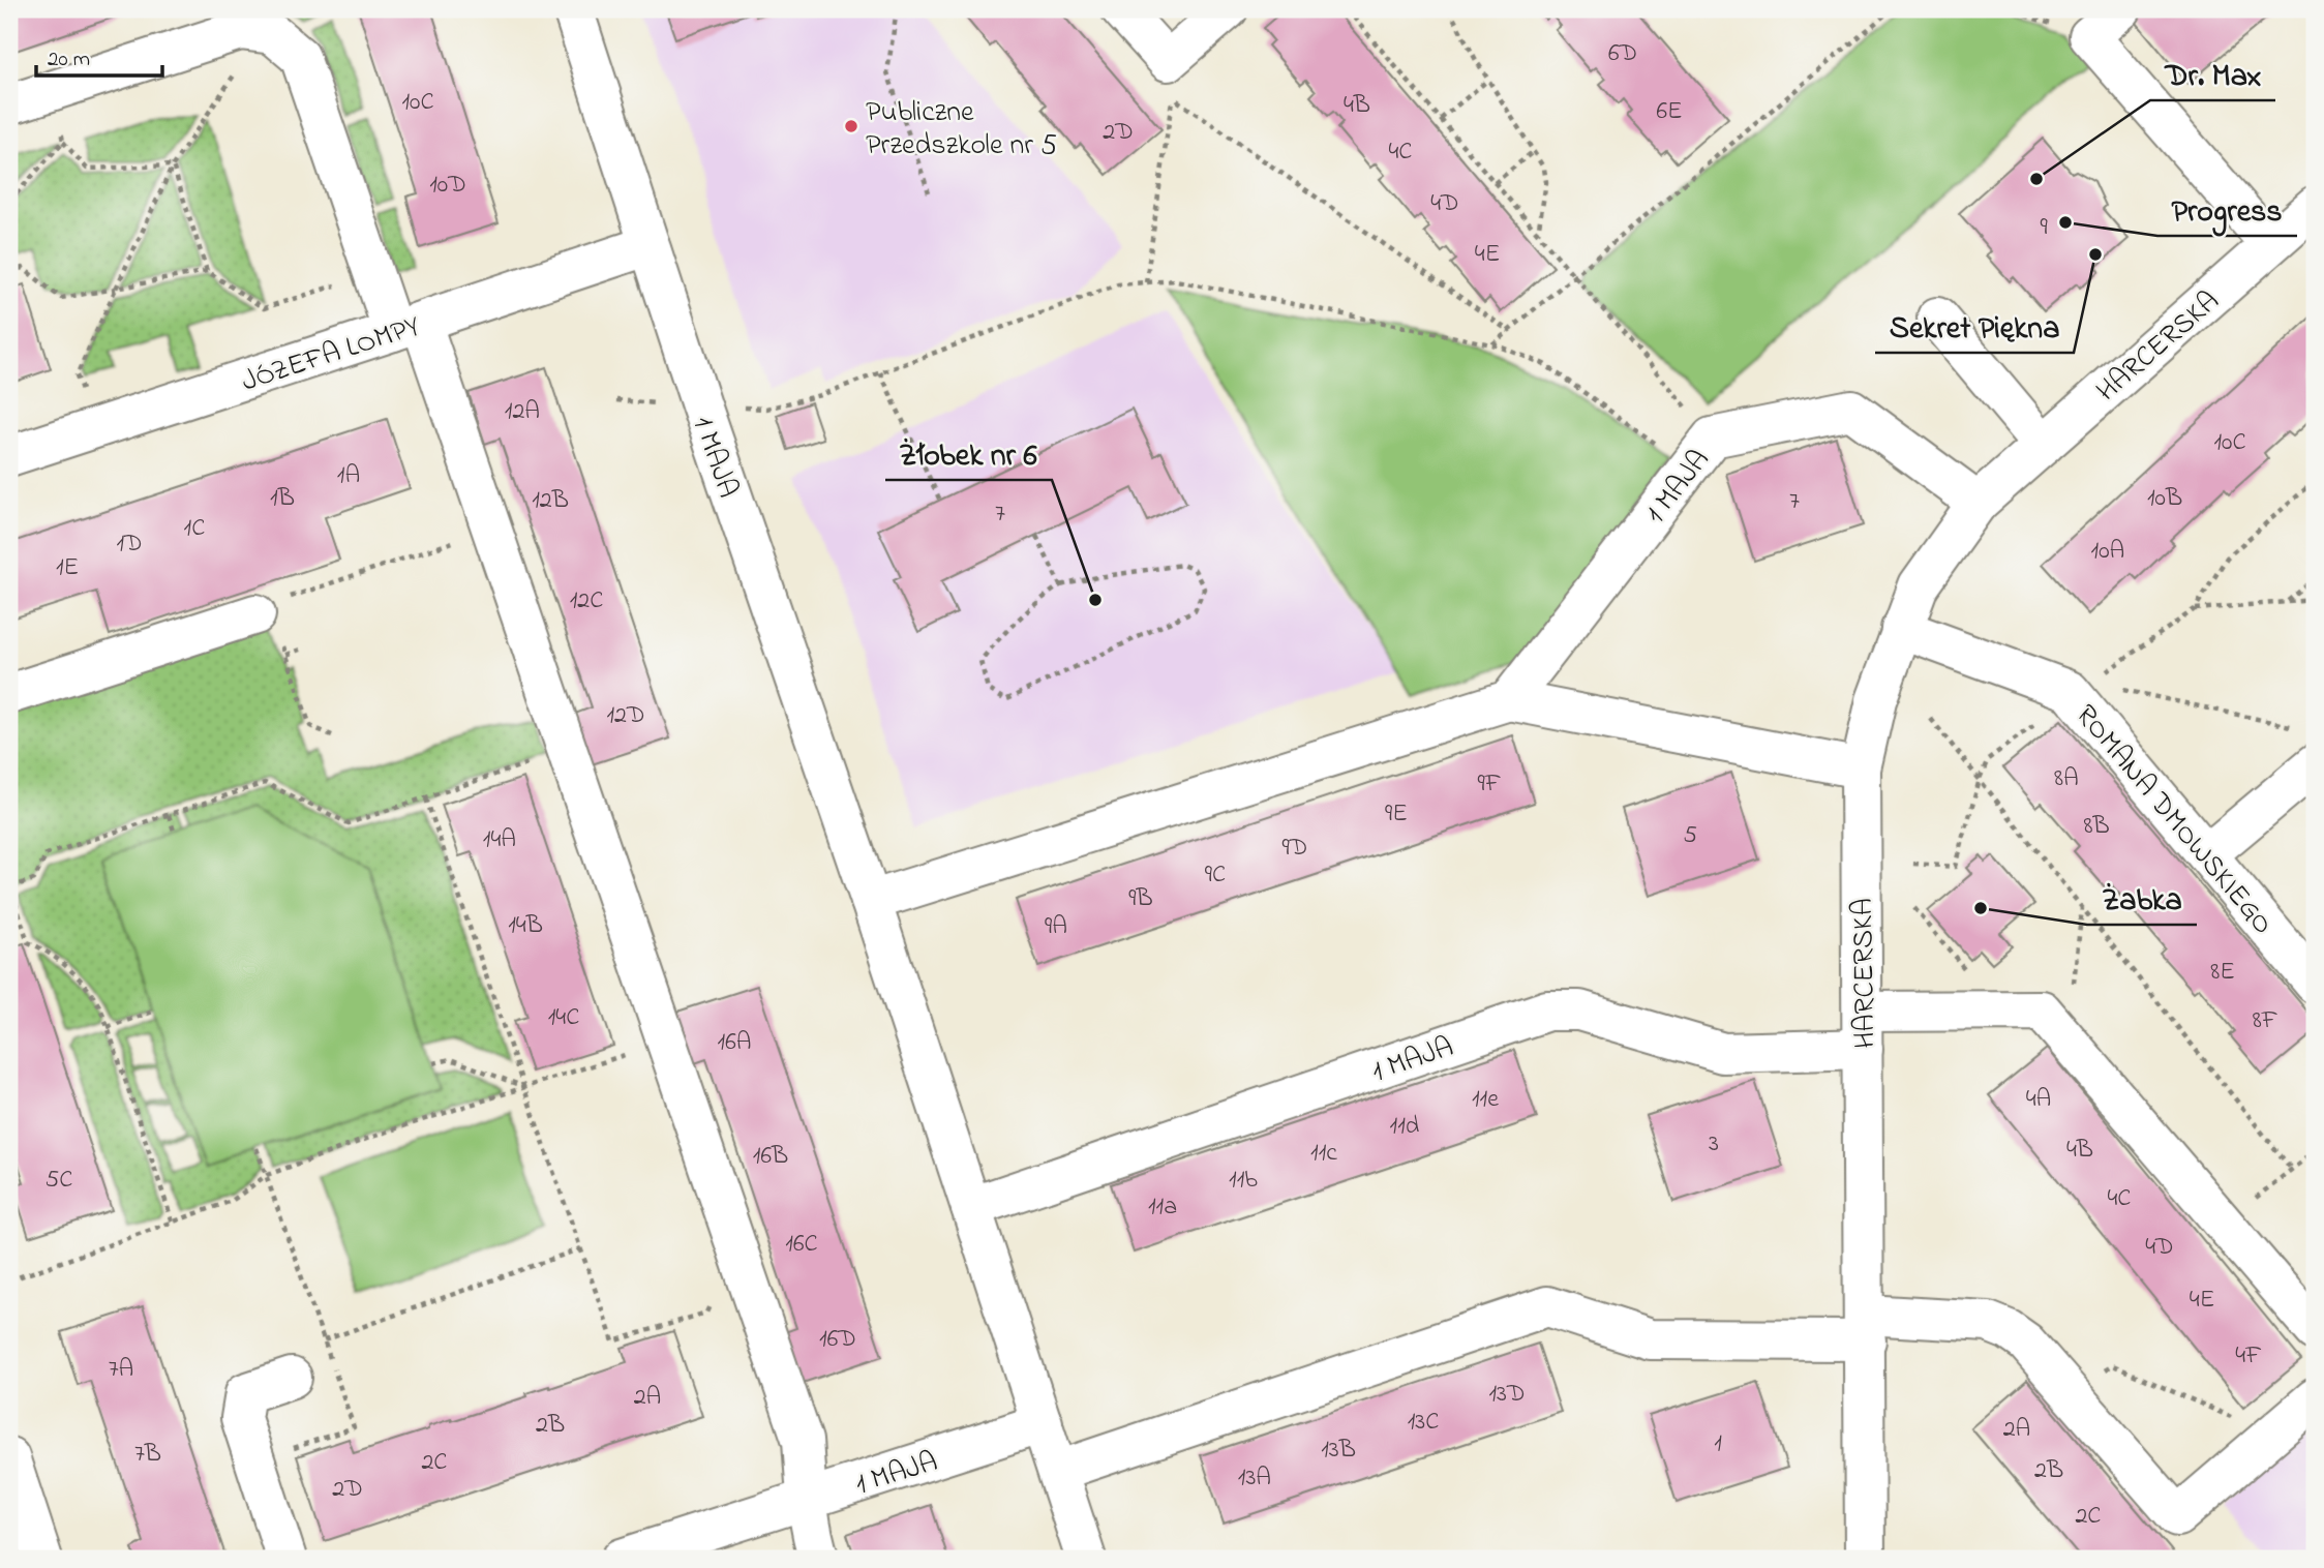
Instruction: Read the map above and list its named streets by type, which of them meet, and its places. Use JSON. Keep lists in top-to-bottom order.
{
  "streets": {
    "street": [
      "HARCERSKA",
      "JÓZEFA LOMPY",
      "1 MAJA",
      "ROMANA DMOWSKIEGO"
    ]
  },
  "crossings": [
    ["HARCERSKA", "1 MAJA"],
    ["HARCERSKA", "ROMANA DMOWSKIEGO"],
    ["JÓZEFA LOMPY", "1 MAJA"]
  ],
  "places": [
    "Publiczne Przedszkole nr 5",
    "Dr. Max",
    "Progress",
    "Sekret Piękna",
    "Żłobek nr 6",
    "Żabka"
  ],
  "house_numbers": [
    "6D",
    "10C",
    "4B",
    "6E",
    "2D",
    "4C",
    "10D",
    "4D",
    "9",
    "4E",
    "12A",
    "10C",
    "1A",
    "1B",
    "10B",
    "12B",
    "7",
    "7",
    "1C",
    "1D",
    "10A",
    "1E",
    "12C",
    "12D",
    "8A",
    "9F",
    "9E",
    "8B",
    "5",
    "14A",
    "9D",
    "9C",
    "9B",
    "14B",
    "9A",
    "8E",
    "14C",
    "8F",
    "16A",
    "11e",
    "4A",
    "11d",
    "3",
    "4B",
    "11c",
    "16B",
    "5C",
    "11b",
    "4C",
    "11a",
    "16C",
    "4D",
    "4E",
    "16D",
    "4F",
    "7A",
    "13D",
    "2A",
    "13C",
    "2B",
    "2A",
    "1",
    "13B",
    "7B",
    "2C",
    "2B",
    "13A",
    "2D",
    "2C"
  ],
  "scale_bar": "20 m"
}
